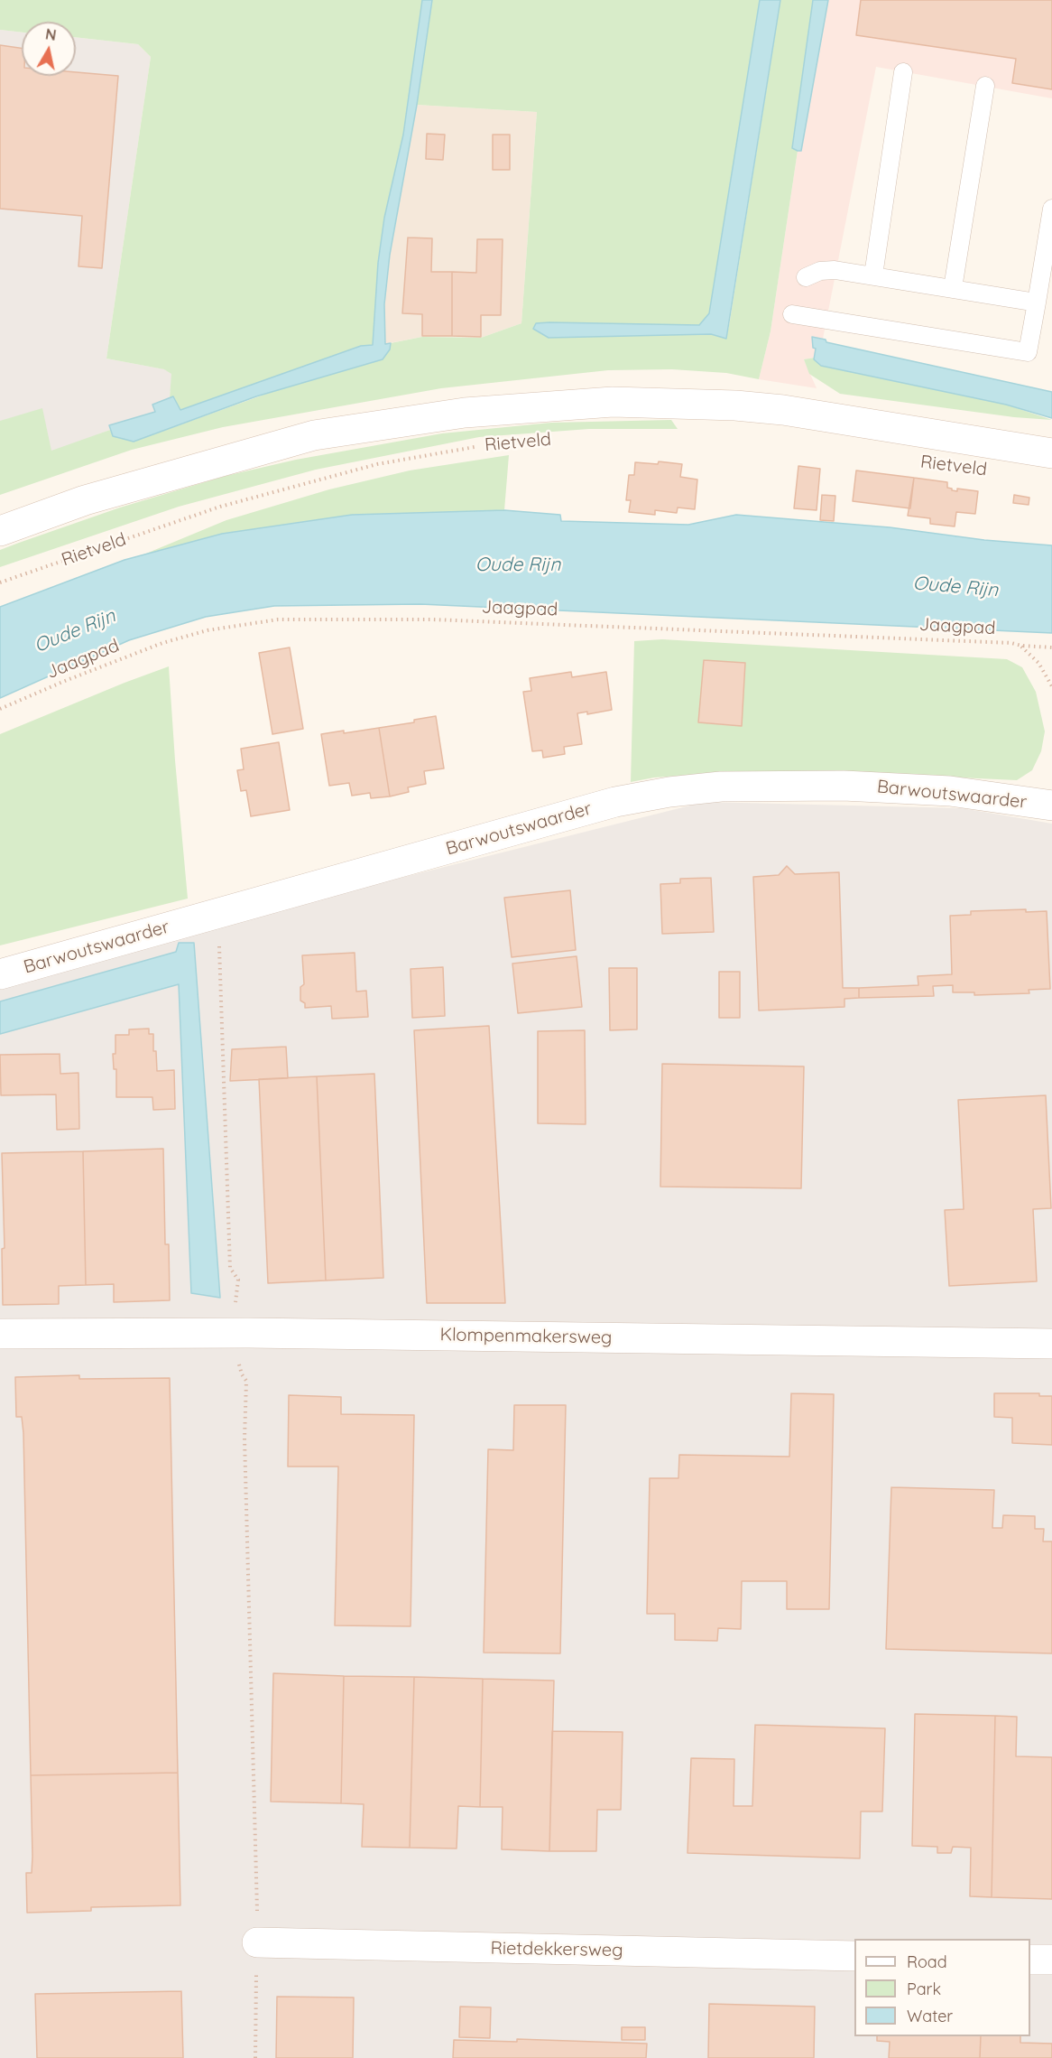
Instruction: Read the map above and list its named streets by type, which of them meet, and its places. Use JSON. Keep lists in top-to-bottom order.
{
  "streets": {
    "street": [
      "Rietveld",
      "Barwoutswaarder",
      "Klompenmakersweg",
      "Rietdekkersweg"
    ],
    "path": ["Jaagpad"]
  },
  "water": ["Oude Rijn"],
  "legend": ["Road", "Park", "Water"],
  "north": "top"
}
